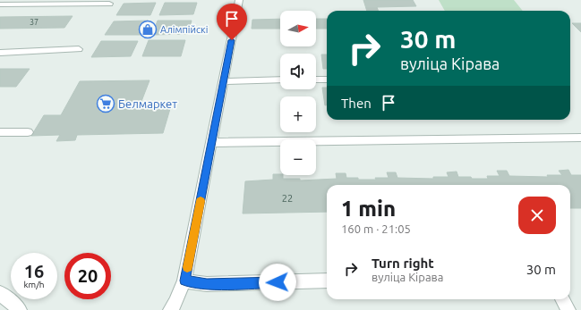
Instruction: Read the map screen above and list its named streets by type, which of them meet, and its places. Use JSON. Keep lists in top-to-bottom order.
{
  "places": {
    "shop": ["Алімпійскі"],
    "supermarket": ["Белмаркет"]
  },
  "house_numbers": ["37", "22"],
  "north": "right",
  "page": {
    "map_buttons": ["+", "−"],
    "turn": ["30 m", "вуліца Кірава"],
    "then": "Then",
    "heading": ["1 min", "160 m · 21:05"],
    "list": [
      {
        "name": "Turn right",
        "note": "вуліца Кірава",
        "value": "30 m"
      }
    ],
    "speed": "16 km/h",
    "limit": "20"
  }
}
